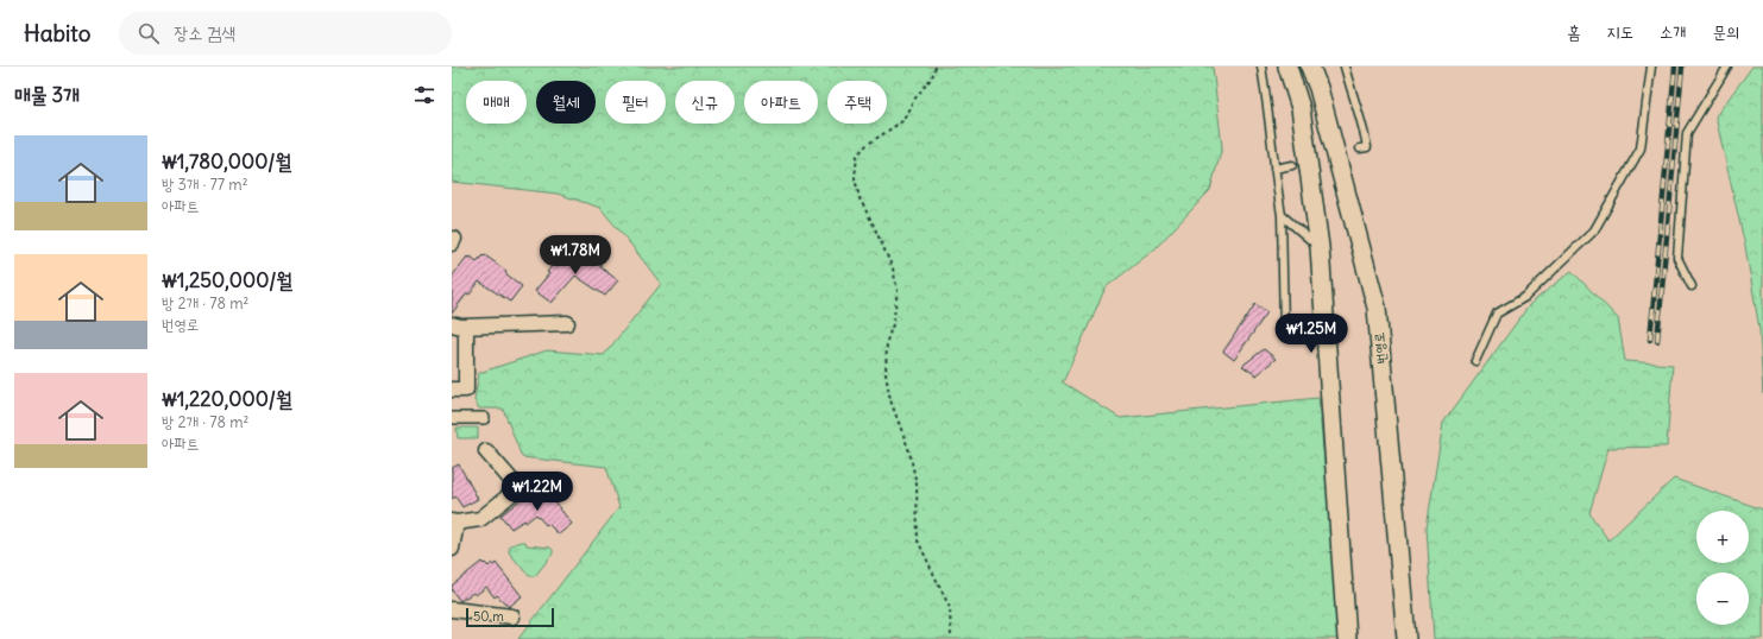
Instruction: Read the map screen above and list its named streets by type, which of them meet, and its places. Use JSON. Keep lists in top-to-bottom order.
{
  "streets": {
    "street": ["번영로"]
  },
  "scale_bar": "50 m",
  "page": {
    "header": "Habito",
    "search": "장소 검색",
    "nav": [
      "홈",
      "지도",
      "소개",
      "문의"
    ],
    "heading": "매물 3개",
    "chip": [
      "매매",
      "월세",
      "필터",
      "신규",
      "아파트",
      "주택"
    ],
    "list": [
      {
        "name": "₩1,780,000/월",
        "note": "방 3개 · 77 m² · 아파트"
      },
      {
        "name": "₩1,250,000/월",
        "note": "방 2개 · 78 m² · 번영로"
      },
      {
        "name": "₩1,220,000/월",
        "note": "방 2개 · 78 m² · 아파트"
      }
    ],
    "price": ["₩1.78M", "₩1.25M", "₩1.22M"],
    "map_buttons": ["+", "−"],
    "scale": "50 m"
  }
}
